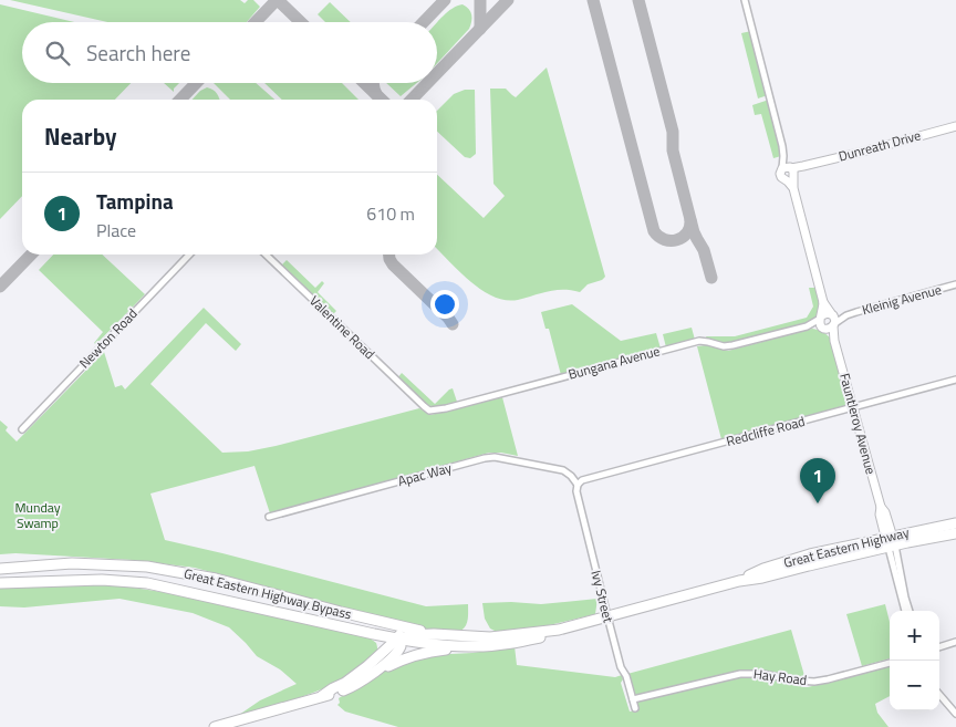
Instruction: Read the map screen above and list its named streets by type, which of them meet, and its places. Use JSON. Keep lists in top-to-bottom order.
{
  "streets": {
    "highway": ["Great Eastern Highway", "Great Eastern Highway Bypass"],
    "main road": ["Dunreath Drive", "Fauntleroy Avenue"],
    "street": [
      "Kleinig Avenue",
      "Valentine Road",
      "Newton Road",
      "Bungana Avenue",
      "Redcliffe Road",
      "Apac Way",
      "Ivy Street",
      "Hay Road"
    ]
  },
  "crossings": [
    ["Kleinig Avenue", "Bungana Avenue"],
    ["Kleinig Avenue", "Fauntleroy Avenue"],
    ["Valentine Road", "Bungana Avenue"],
    ["Bungana Avenue", "Fauntleroy Avenue"],
    ["Fauntleroy Avenue", "Redcliffe Road"],
    ["Fauntleroy Avenue", "Great Eastern Highway"],
    ["Redcliffe Road", "Apac Way"],
    ["Redcliffe Road", "Ivy Street"],
    ["Apac Way", "Ivy Street"],
    ["Great Eastern Highway", "Great Eastern Highway Bypass"],
    ["Great Eastern Highway", "Ivy Street"],
    ["Ivy Street", "Hay Road"]
  ],
  "parks": ["Munday Swamp"],
  "page": {
    "search": "Search here",
    "heading": "Nearby",
    "list": [
      {
        "mark": "1",
        "name": "Tampina",
        "note": "Place",
        "value": "610 m"
      }
    ],
    "pins": "1",
    "map_buttons": ["+", "−"]
  }
}
